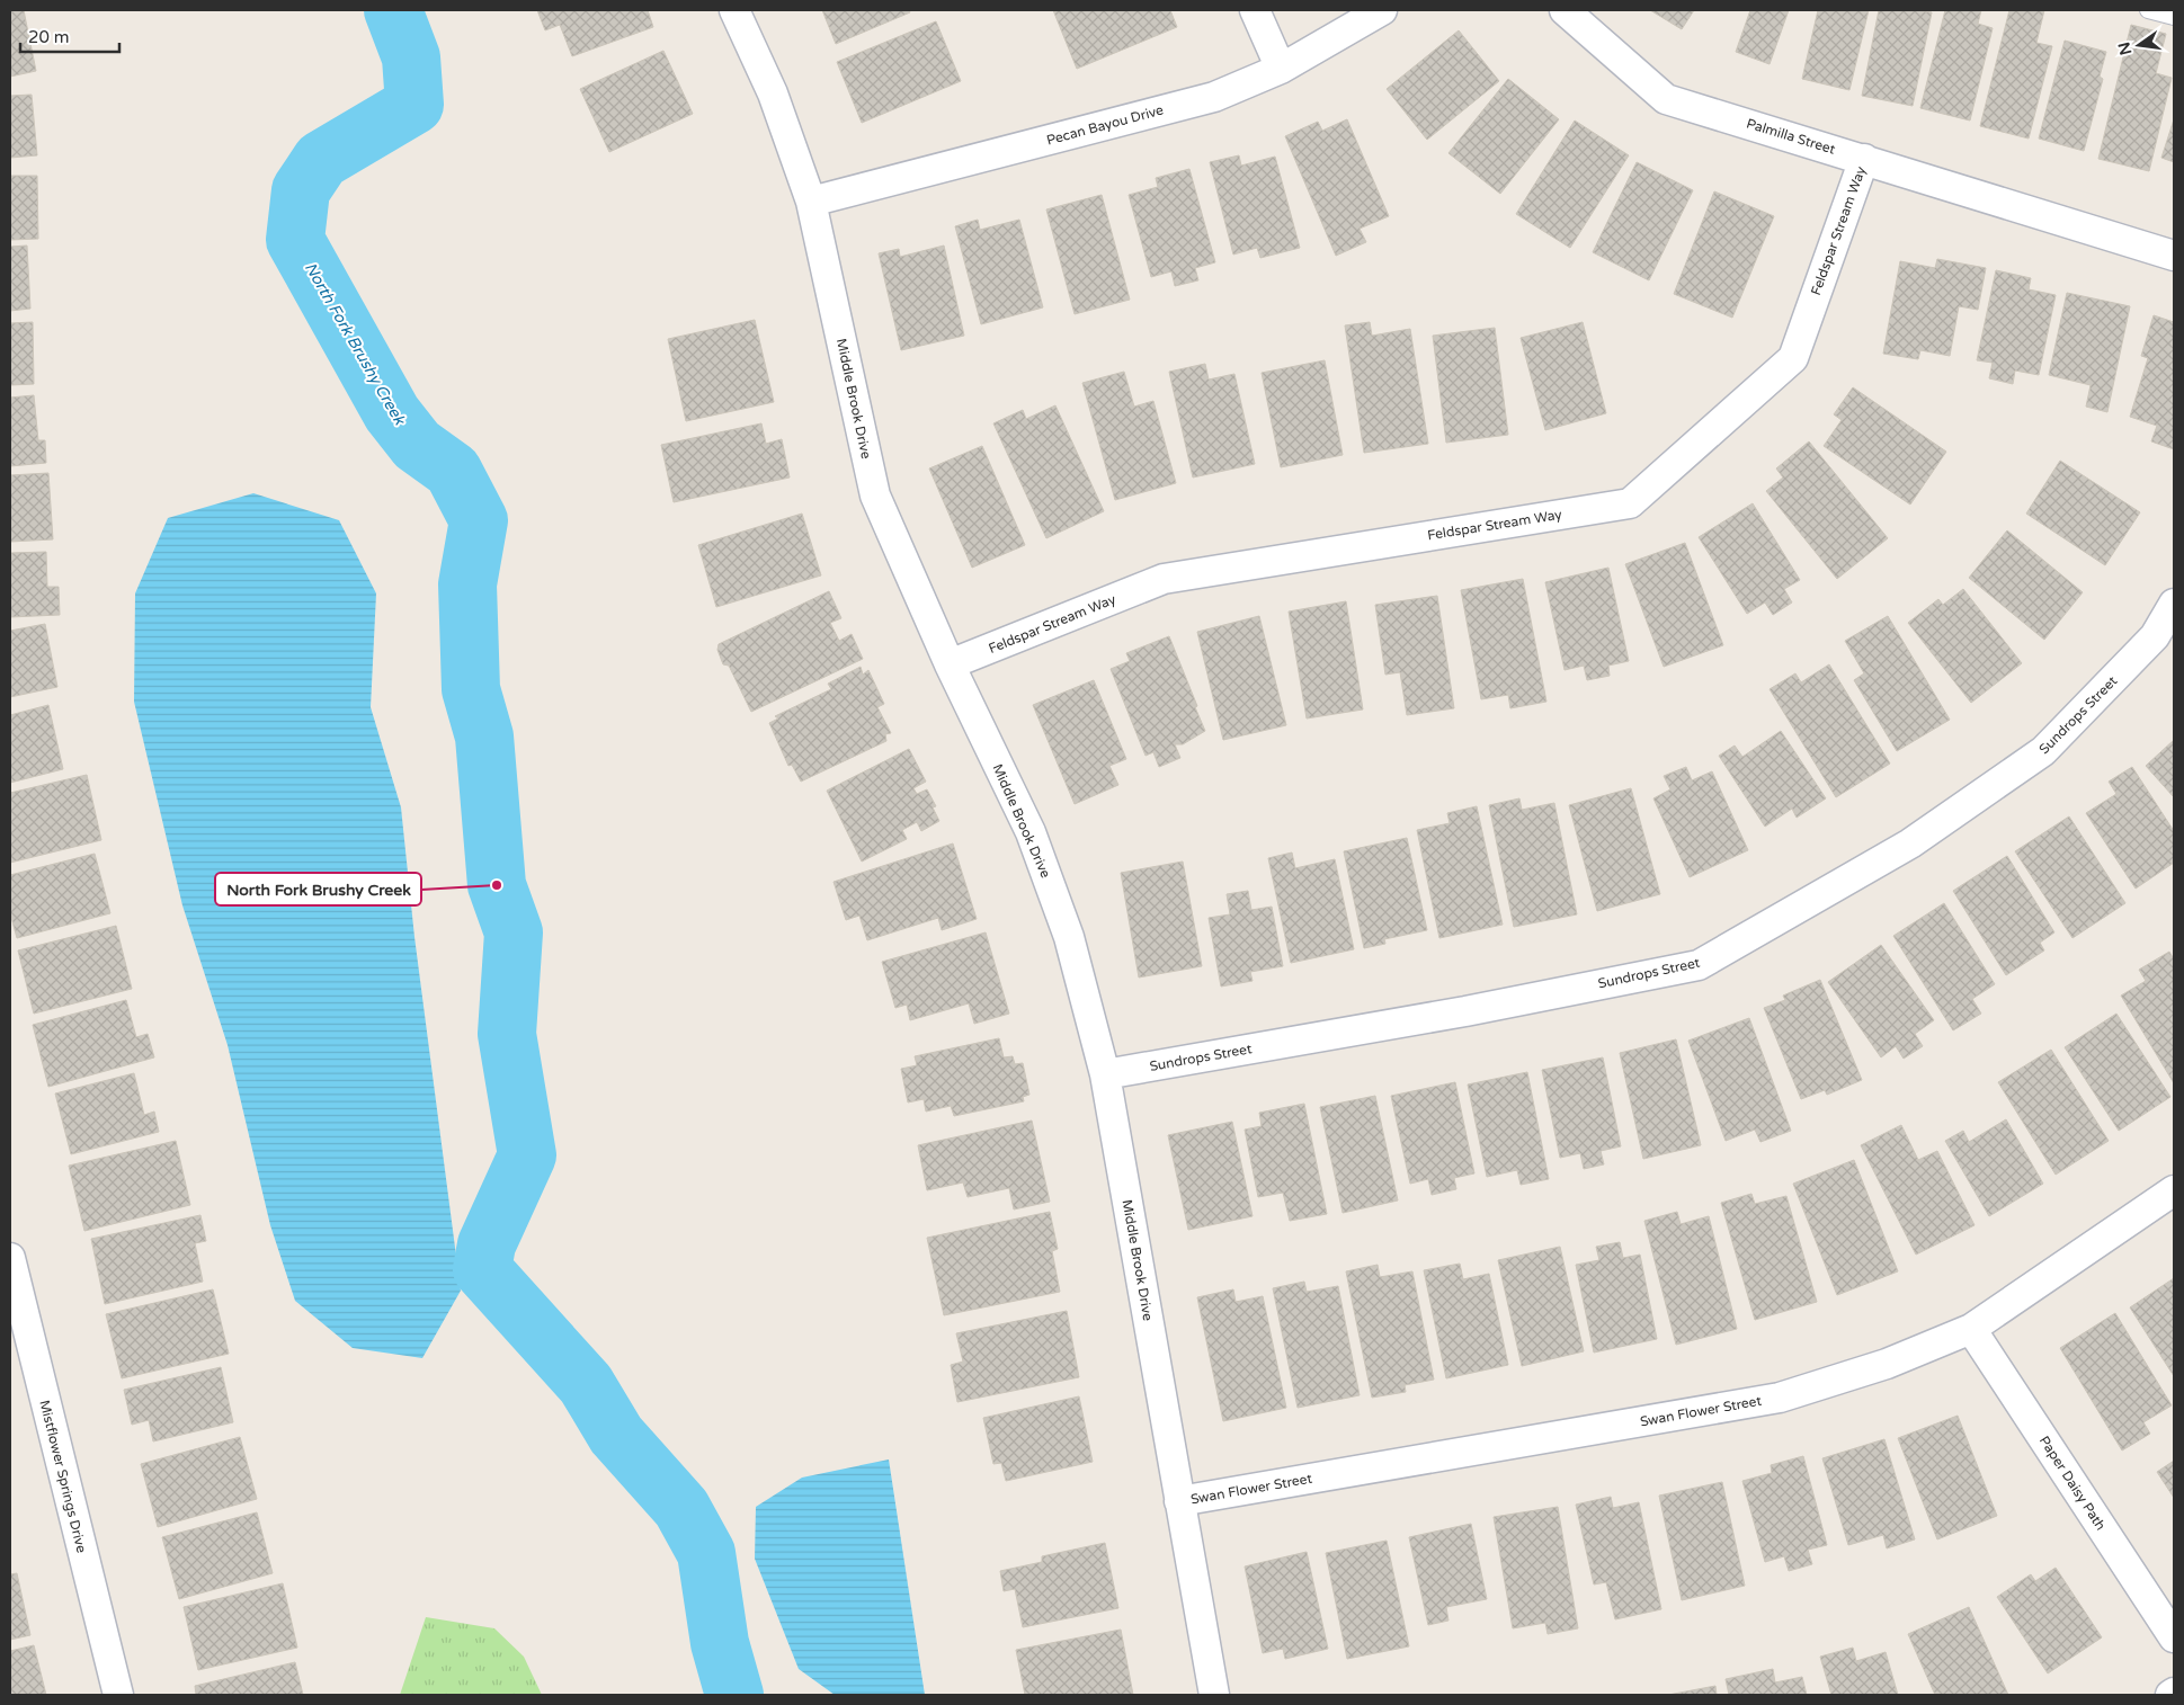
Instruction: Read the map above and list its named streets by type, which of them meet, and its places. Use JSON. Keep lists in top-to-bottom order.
{
  "streets": {
    "street": [
      "Pecan Bayou Drive",
      "Palmilla Street",
      "Feldspar Stream Way",
      "Middle Brook Drive",
      "Sundrops Street",
      "Swan Flower Street",
      "Mistflower Springs Drive",
      "Paper Daisy Path"
    ]
  },
  "crossings": [
    ["Pecan Bayou Drive", "Middle Brook Drive"],
    ["Palmilla Street", "Feldspar Stream Way"],
    ["Feldspar Stream Way", "Middle Brook Drive"],
    ["Middle Brook Drive", "Sundrops Street"],
    ["Middle Brook Drive", "Swan Flower Street"],
    ["Swan Flower Street", "Paper Daisy Path"]
  ],
  "water": ["North Fork Brushy Creek"],
  "places": ["North Fork Brushy Creek"],
  "scale_bar": "20 m",
  "north": "left"
}
